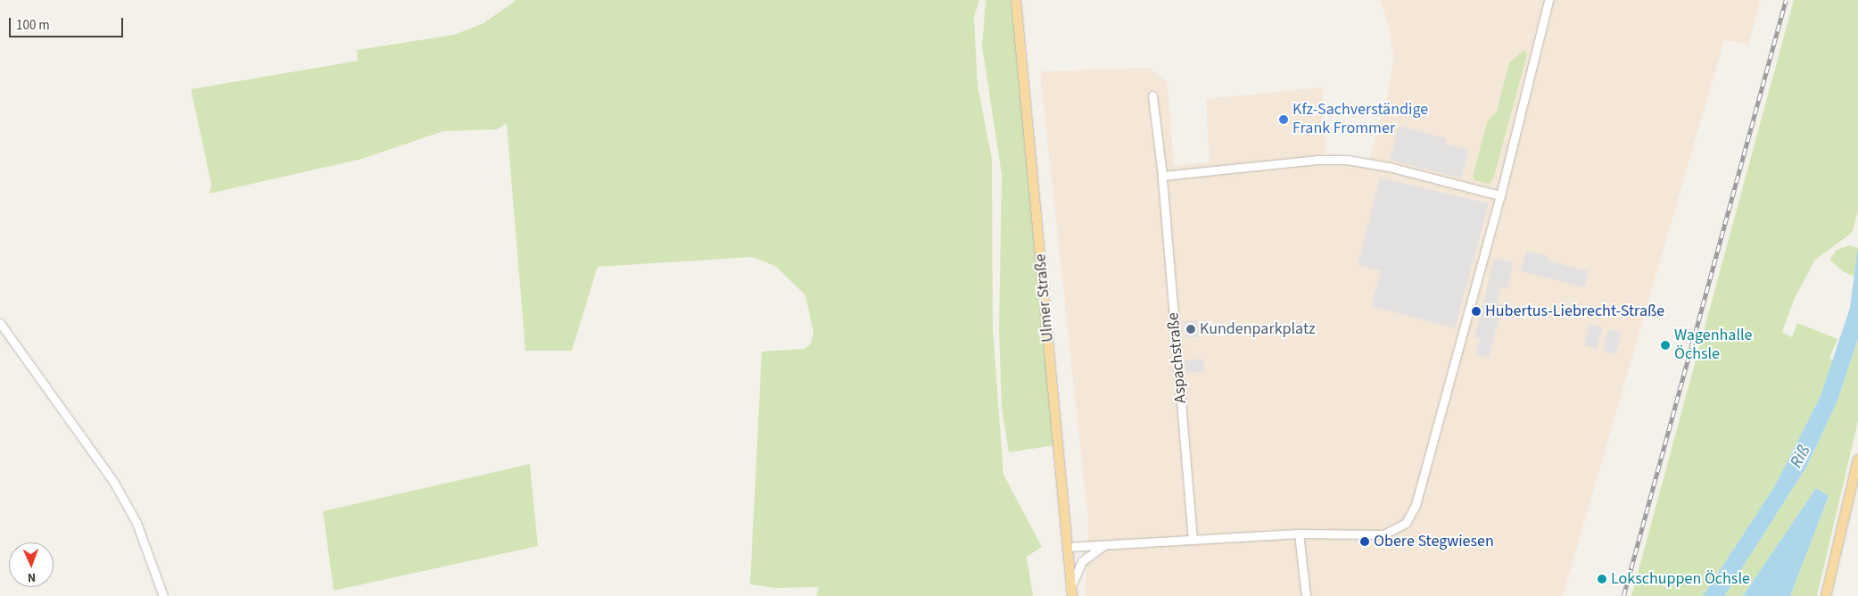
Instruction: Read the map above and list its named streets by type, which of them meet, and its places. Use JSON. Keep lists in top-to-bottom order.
{
  "streets": {
    "main road": ["Ulmer Straße"],
    "street": ["Aspachstraße"]
  },
  "water": ["Riß"],
  "places": [
    "Kfz-Sachverständige Frank Frommer",
    "Hubertus-Liebrecht-Straße",
    "Kundenparkplatz",
    "Wagenhalle Öchsle",
    "Obere Stegwiesen",
    "Lokschuppen Öchsle"
  ],
  "scale_bar": "100 m",
  "north": "bottom"
}
